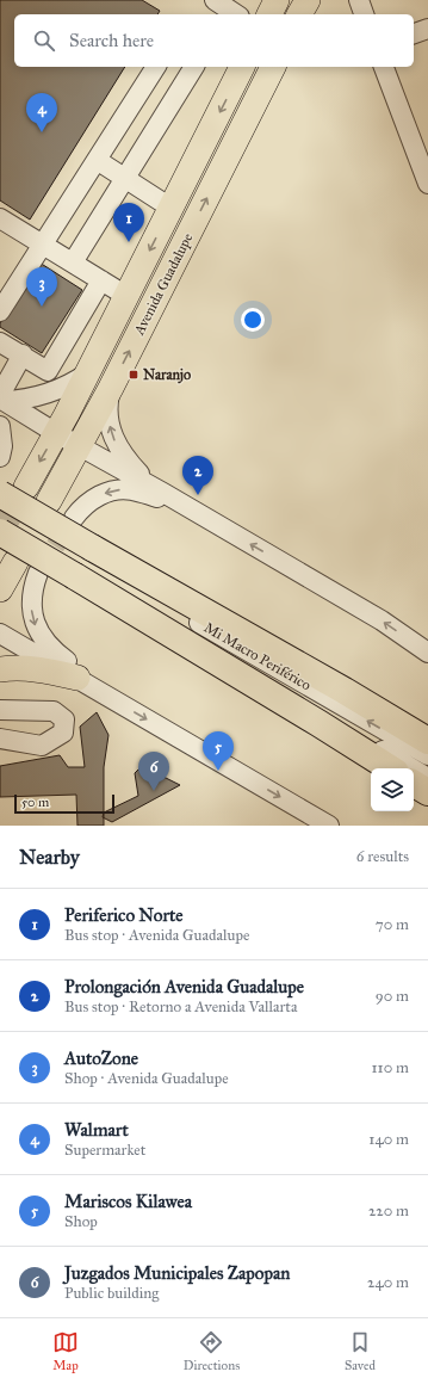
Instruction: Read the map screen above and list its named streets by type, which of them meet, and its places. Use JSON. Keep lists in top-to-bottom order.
{
  "streets": {
    "main road": ["Avenida Guadalupe"],
    "street": ["Mi Macro Periférico"]
  },
  "places": {
    "transit": ["Naranjo"]
  },
  "scale_bar": "50 m",
  "page": {
    "search": "Search here",
    "pins": [
      "4",
      "1",
      "3",
      "2",
      "5",
      "6"
    ],
    "scale": "50 m",
    "heading": ["Nearby", "6 results"],
    "list": [
      {
        "mark": "1",
        "name": "Periferico Norte",
        "note": "Bus stop · Avenida Guadalupe",
        "value": "70 m"
      },
      {
        "mark": "2",
        "name": "Prolongación Avenida Guadalupe",
        "note": "Bus stop · Retorno a Avenida Vallarta",
        "value": "90 m"
      },
      {
        "mark": "3",
        "name": "AutoZone",
        "note": "Shop · Avenida Guadalupe",
        "value": "110 m"
      },
      {
        "mark": "4",
        "name": "Walmart",
        "note": "Supermarket",
        "value": "140 m"
      },
      {
        "mark": "5",
        "name": "Mariscos Kilawea",
        "note": "Shop",
        "value": "220 m"
      },
      {
        "mark": "6",
        "name": "Juzgados Municipales Zapopan",
        "note": "Public building",
        "value": "240 m"
      }
    ],
    "nav": ["Map", "Directions", "Saved"]
  }
}
